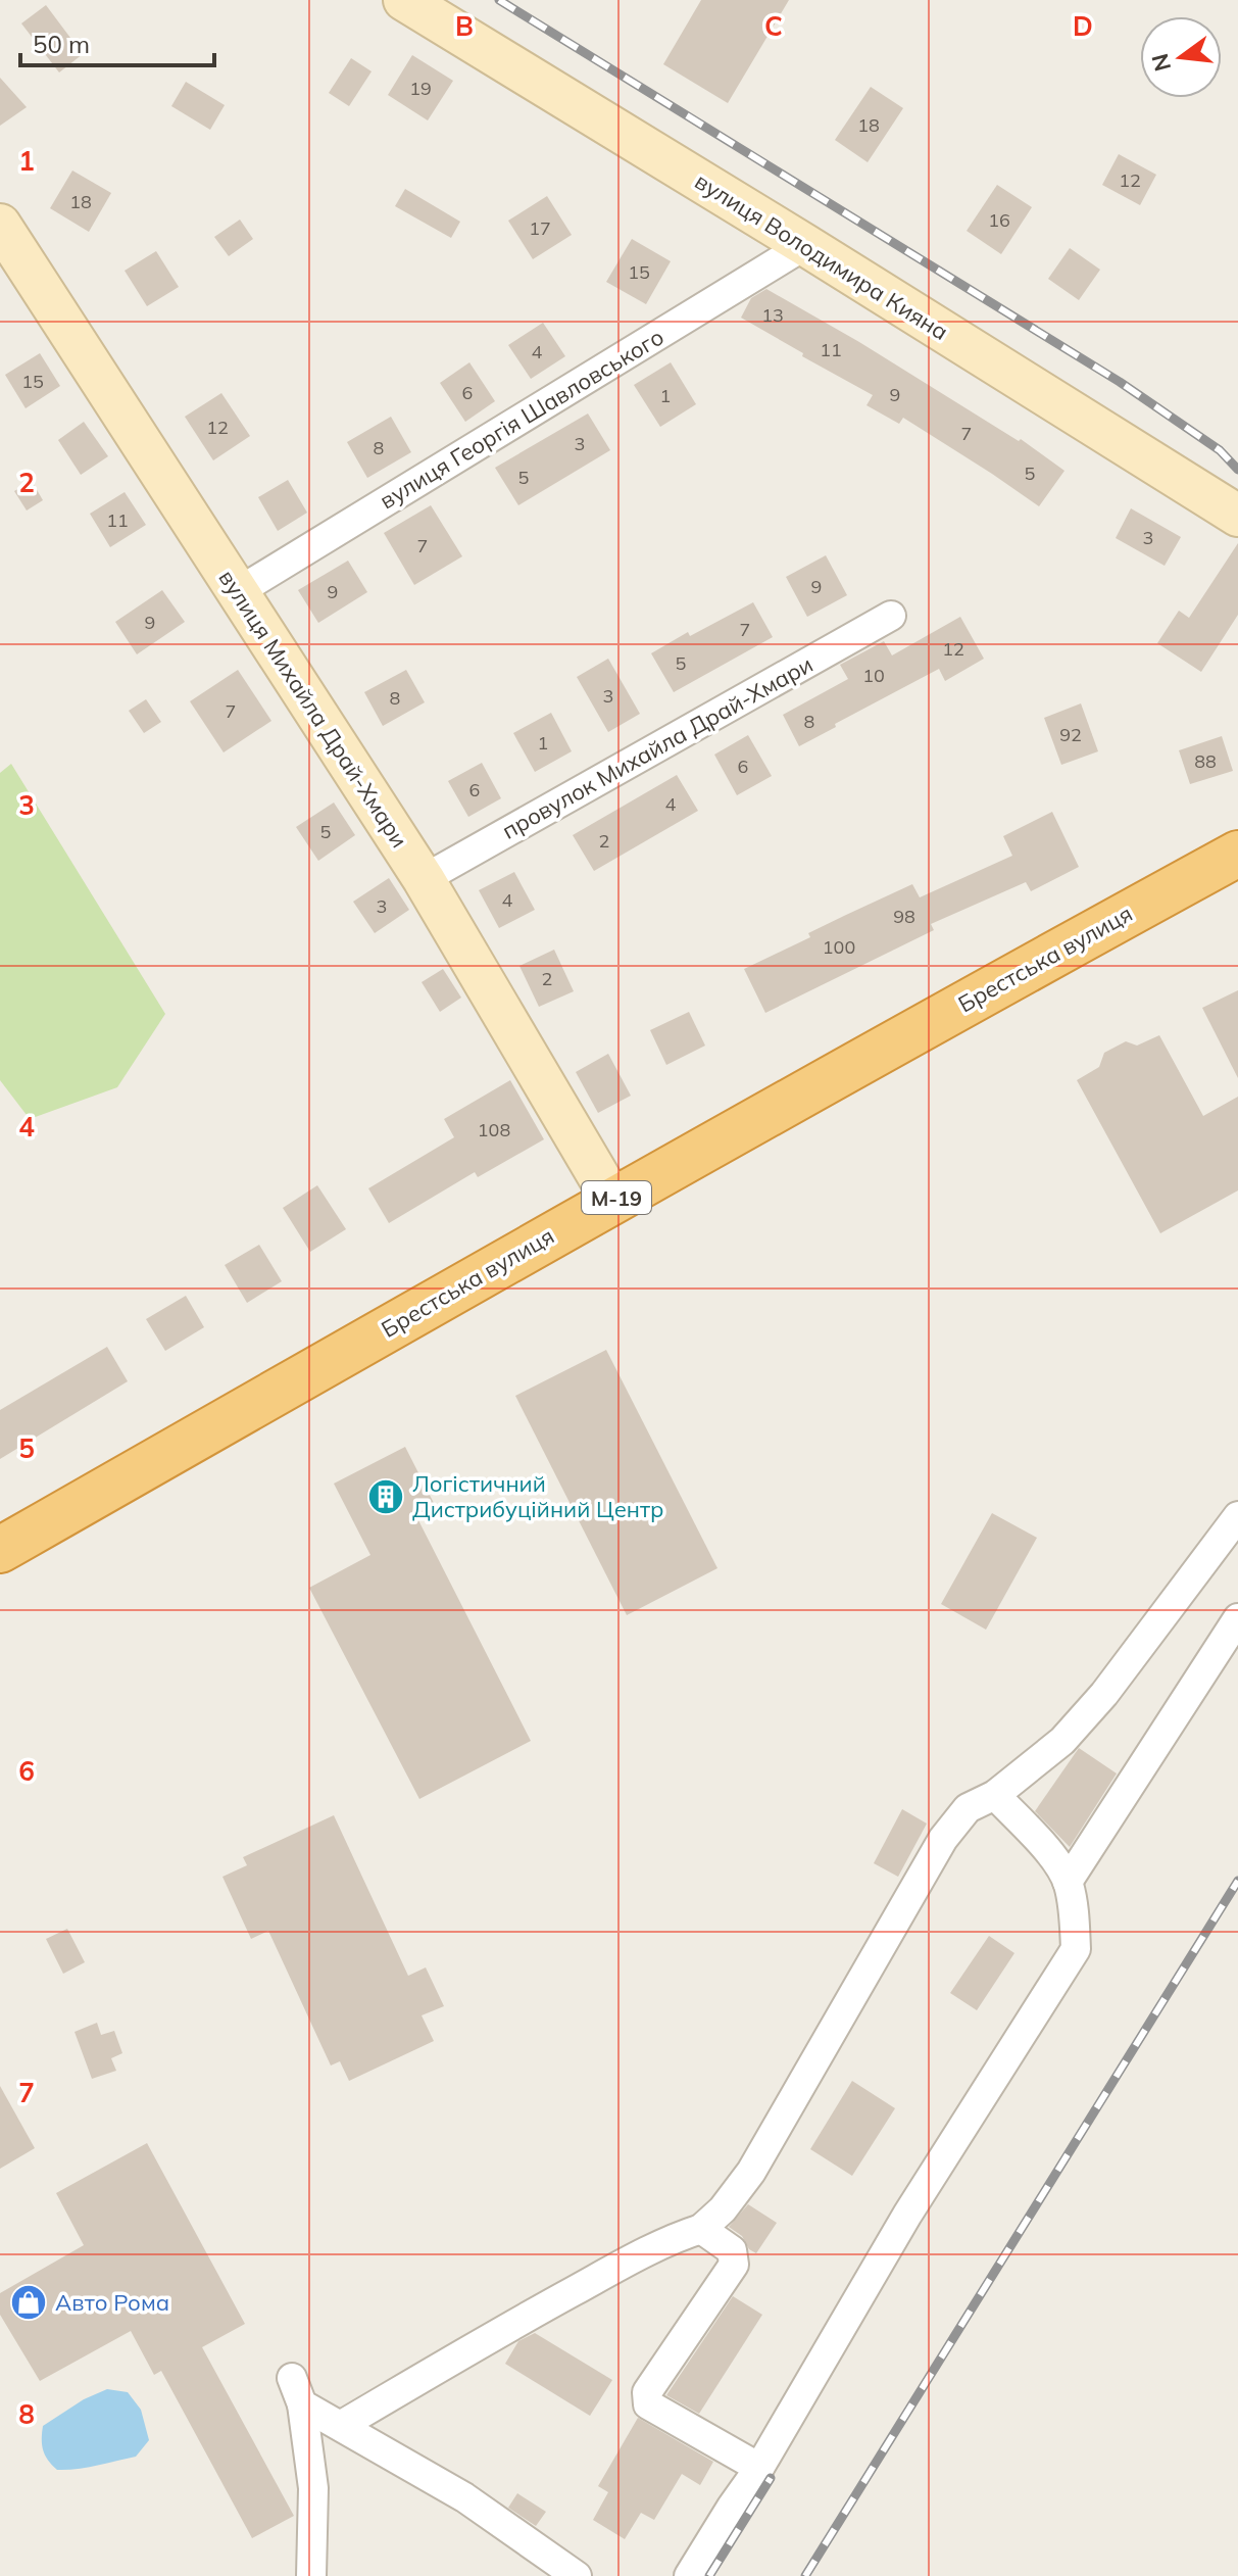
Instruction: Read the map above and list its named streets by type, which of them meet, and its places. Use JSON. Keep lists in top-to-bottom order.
{
  "streets": {
    "highway": ["Брестська вулиця", "М-19"],
    "main road": ["вулиця Володимира Кияна", "вулиця Михайла Драй-Хмари"],
    "street": ["вулиця Георгія Шавловського", "провулок Михайла Драй-Хмари"]
  },
  "crossings": [
    ["вулиця Володимира Кияна", "вулиця Георгія Шавловського"],
    ["вулиця Георгія Шавловського", "вулиця Михайла Драй-Хмари"],
    ["вулиця Михайла Драй-Хмари", "провулок Михайла Драй-Хмари"],
    ["вулиця Михайла Драй-Хмари", "Брестська вулиця"]
  ],
  "places": {
    "building": ["Логістичний Дистрибуційний Центр"],
    "shop": ["Авто Рома"]
  },
  "house_numbers": [
    "19",
    "18",
    "12",
    "18",
    "16",
    "17",
    "15",
    "13",
    "11",
    "4",
    "15",
    "6",
    "9",
    "1",
    "12",
    "7",
    "3",
    "8",
    "5",
    "5",
    "11",
    "3",
    "7",
    "9",
    "9",
    "9",
    "7",
    "12",
    "5",
    "10",
    "3",
    "8",
    "7",
    "8",
    "92",
    "1",
    "88",
    "6",
    "6",
    "4",
    "5",
    "2",
    "4",
    "3",
    "98",
    "100",
    "2",
    "108"
  ],
  "scale_bar": "50 m",
  "north": "left",
  "grid": {
    "columns": ["B", "C", "D"],
    "rows": [
      "1",
      "2",
      "3",
      "4",
      "5",
      "6",
      "7",
      "8"
    ]
  }
}
